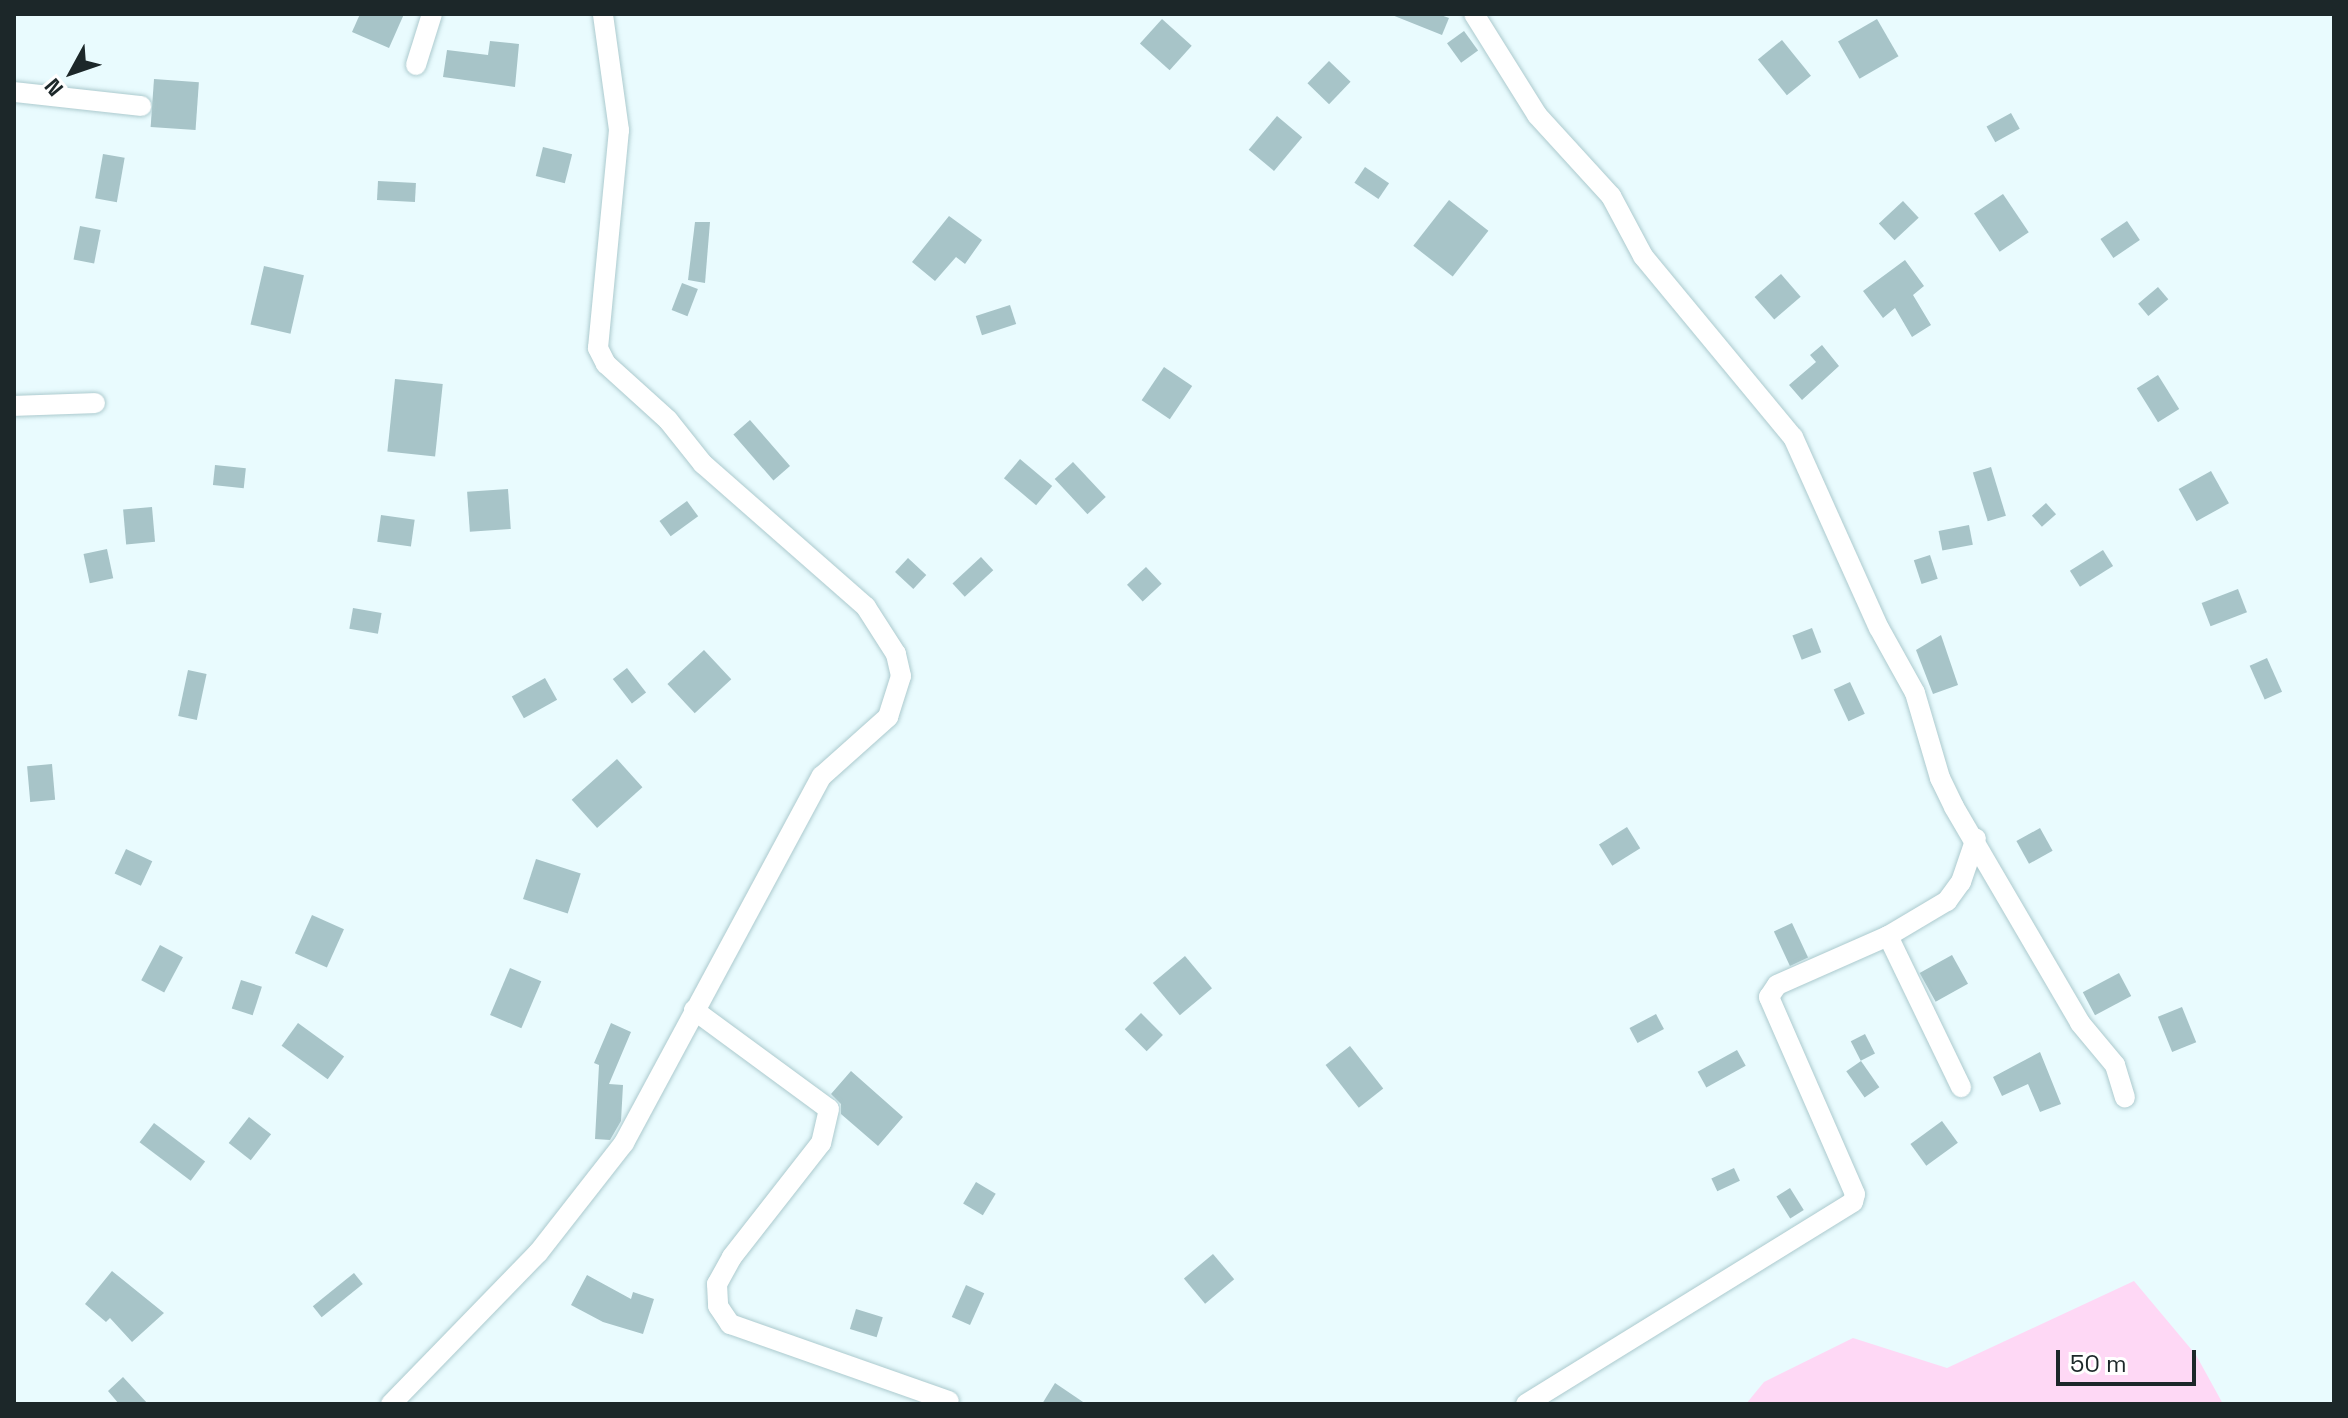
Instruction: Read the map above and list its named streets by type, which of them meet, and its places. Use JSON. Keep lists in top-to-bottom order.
{
  "scale_bar": "50 m",
  "north": "bottom left"
}
